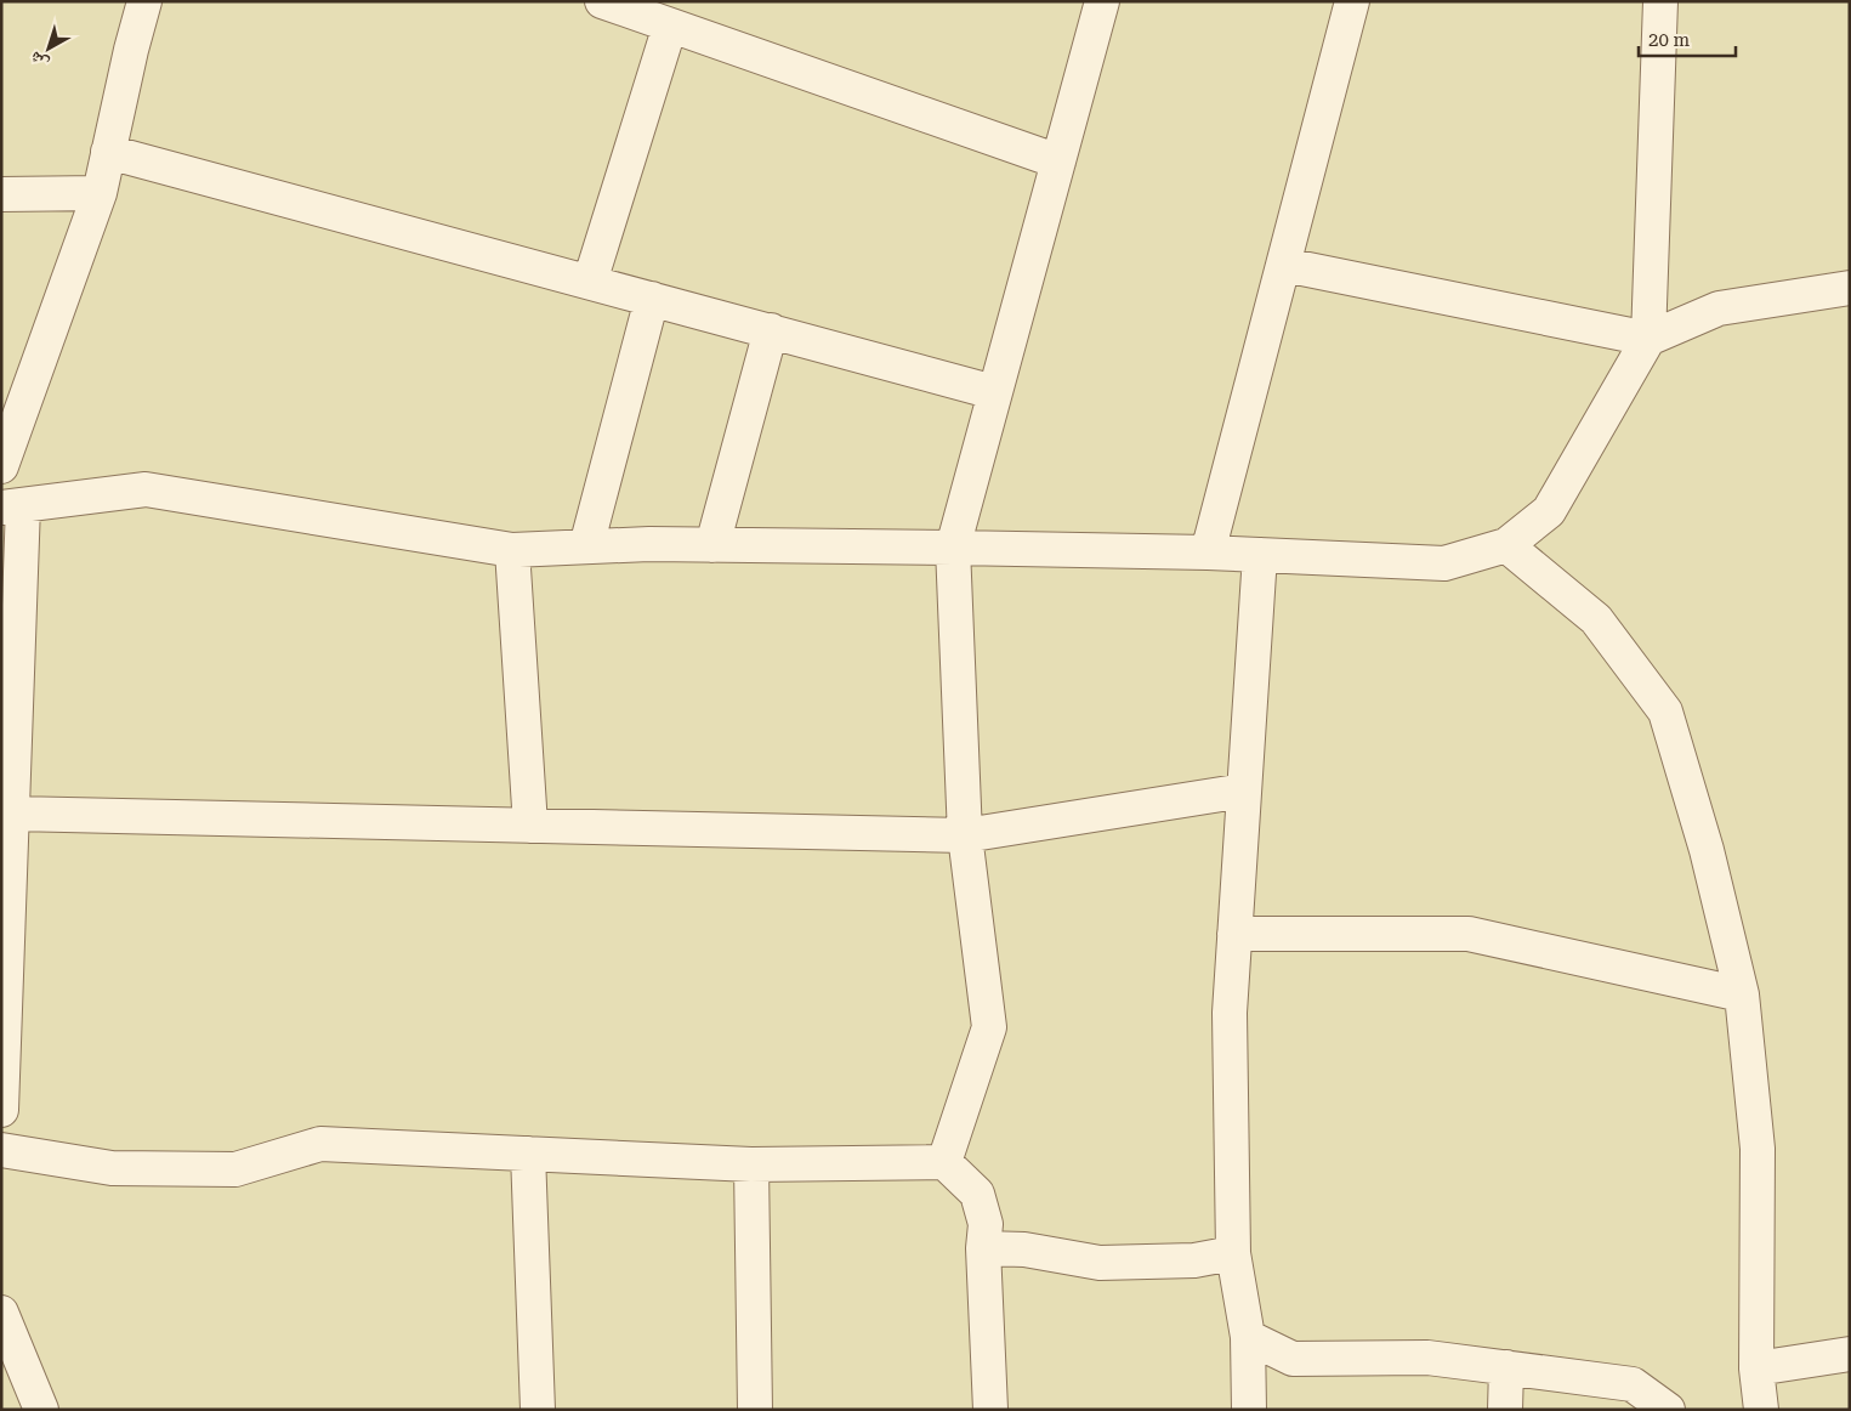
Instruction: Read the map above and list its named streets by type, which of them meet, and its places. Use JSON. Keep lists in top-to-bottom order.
{
  "scale_bar": "20 m",
  "north": "bottom left"
}
